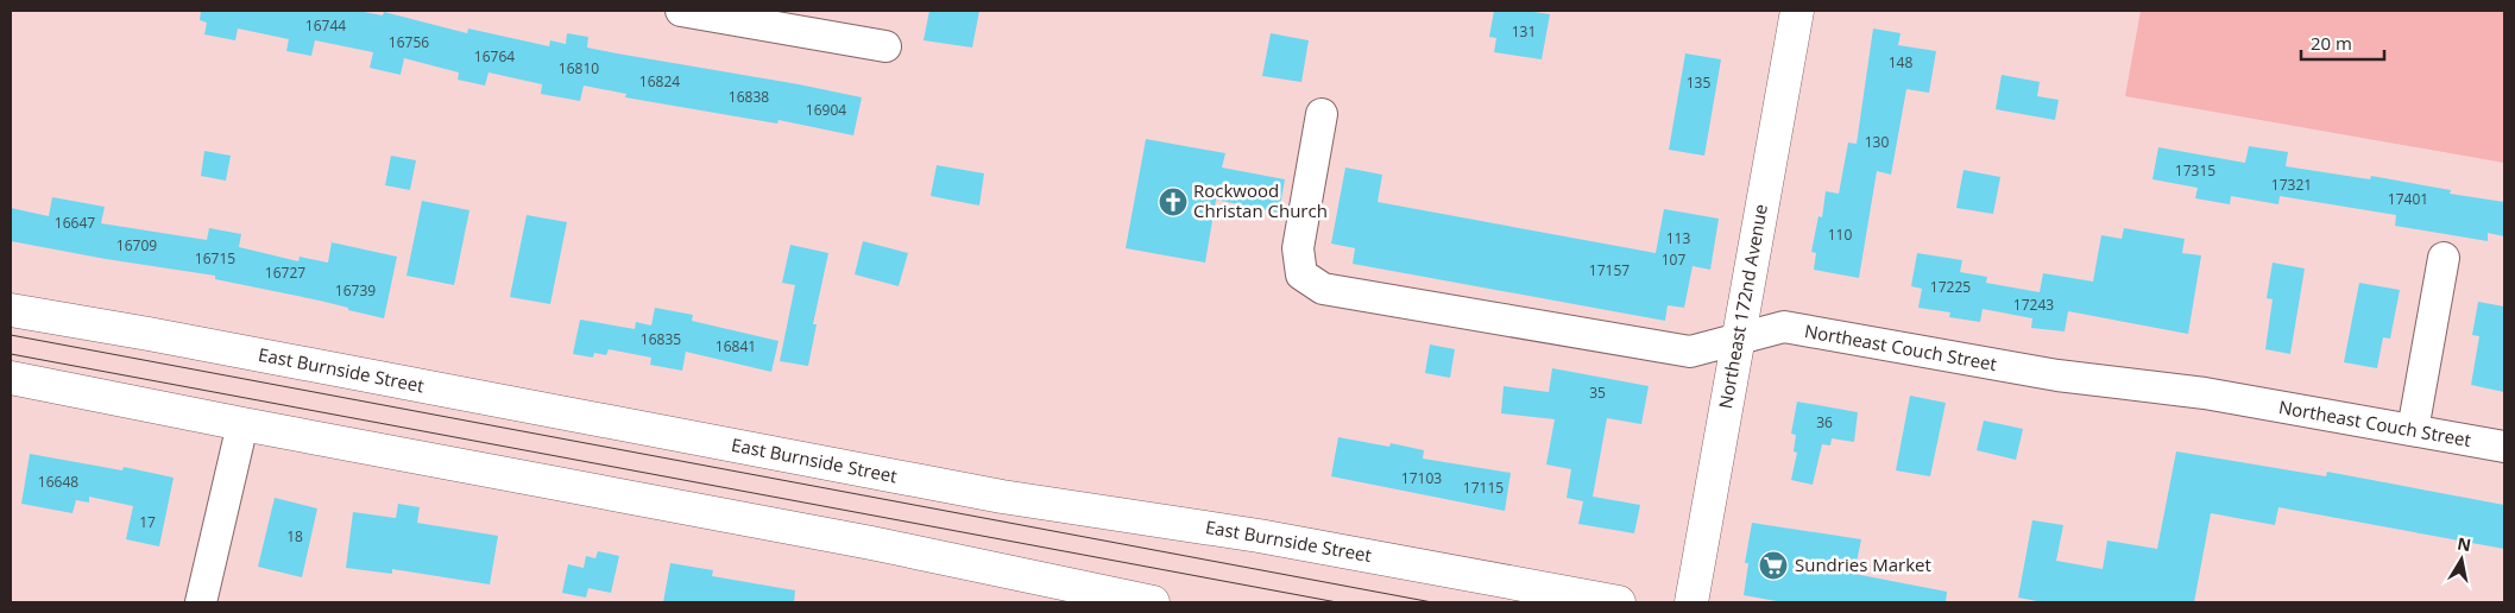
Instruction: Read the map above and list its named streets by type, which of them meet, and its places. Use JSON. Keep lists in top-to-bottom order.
{
  "streets": {
    "street": ["Northeast 172nd Avenue", "Northeast Couch Street", "East Burnside Street"]
  },
  "crossings": [
    ["Northeast 172nd Avenue", "Northeast Couch Street"]
  ],
  "places": {
    "church": ["Rockwood Christan Church"],
    "supermarket": ["Sundries Market"]
  },
  "house_numbers": [
    "16744",
    "131",
    "16756",
    "16764",
    "148",
    "16810",
    "16824",
    "135",
    "16838",
    "16904",
    "130",
    "17315",
    "17321",
    "17401",
    "16647",
    "110",
    "113",
    "16709",
    "16715",
    "107",
    "17157",
    "16727",
    "17225",
    "16739",
    "17243",
    "16835",
    "16841",
    "35",
    "36",
    "17103",
    "16648",
    "17115",
    "17",
    "18"
  ],
  "scale_bar": "20 m",
  "north": "top"
}
